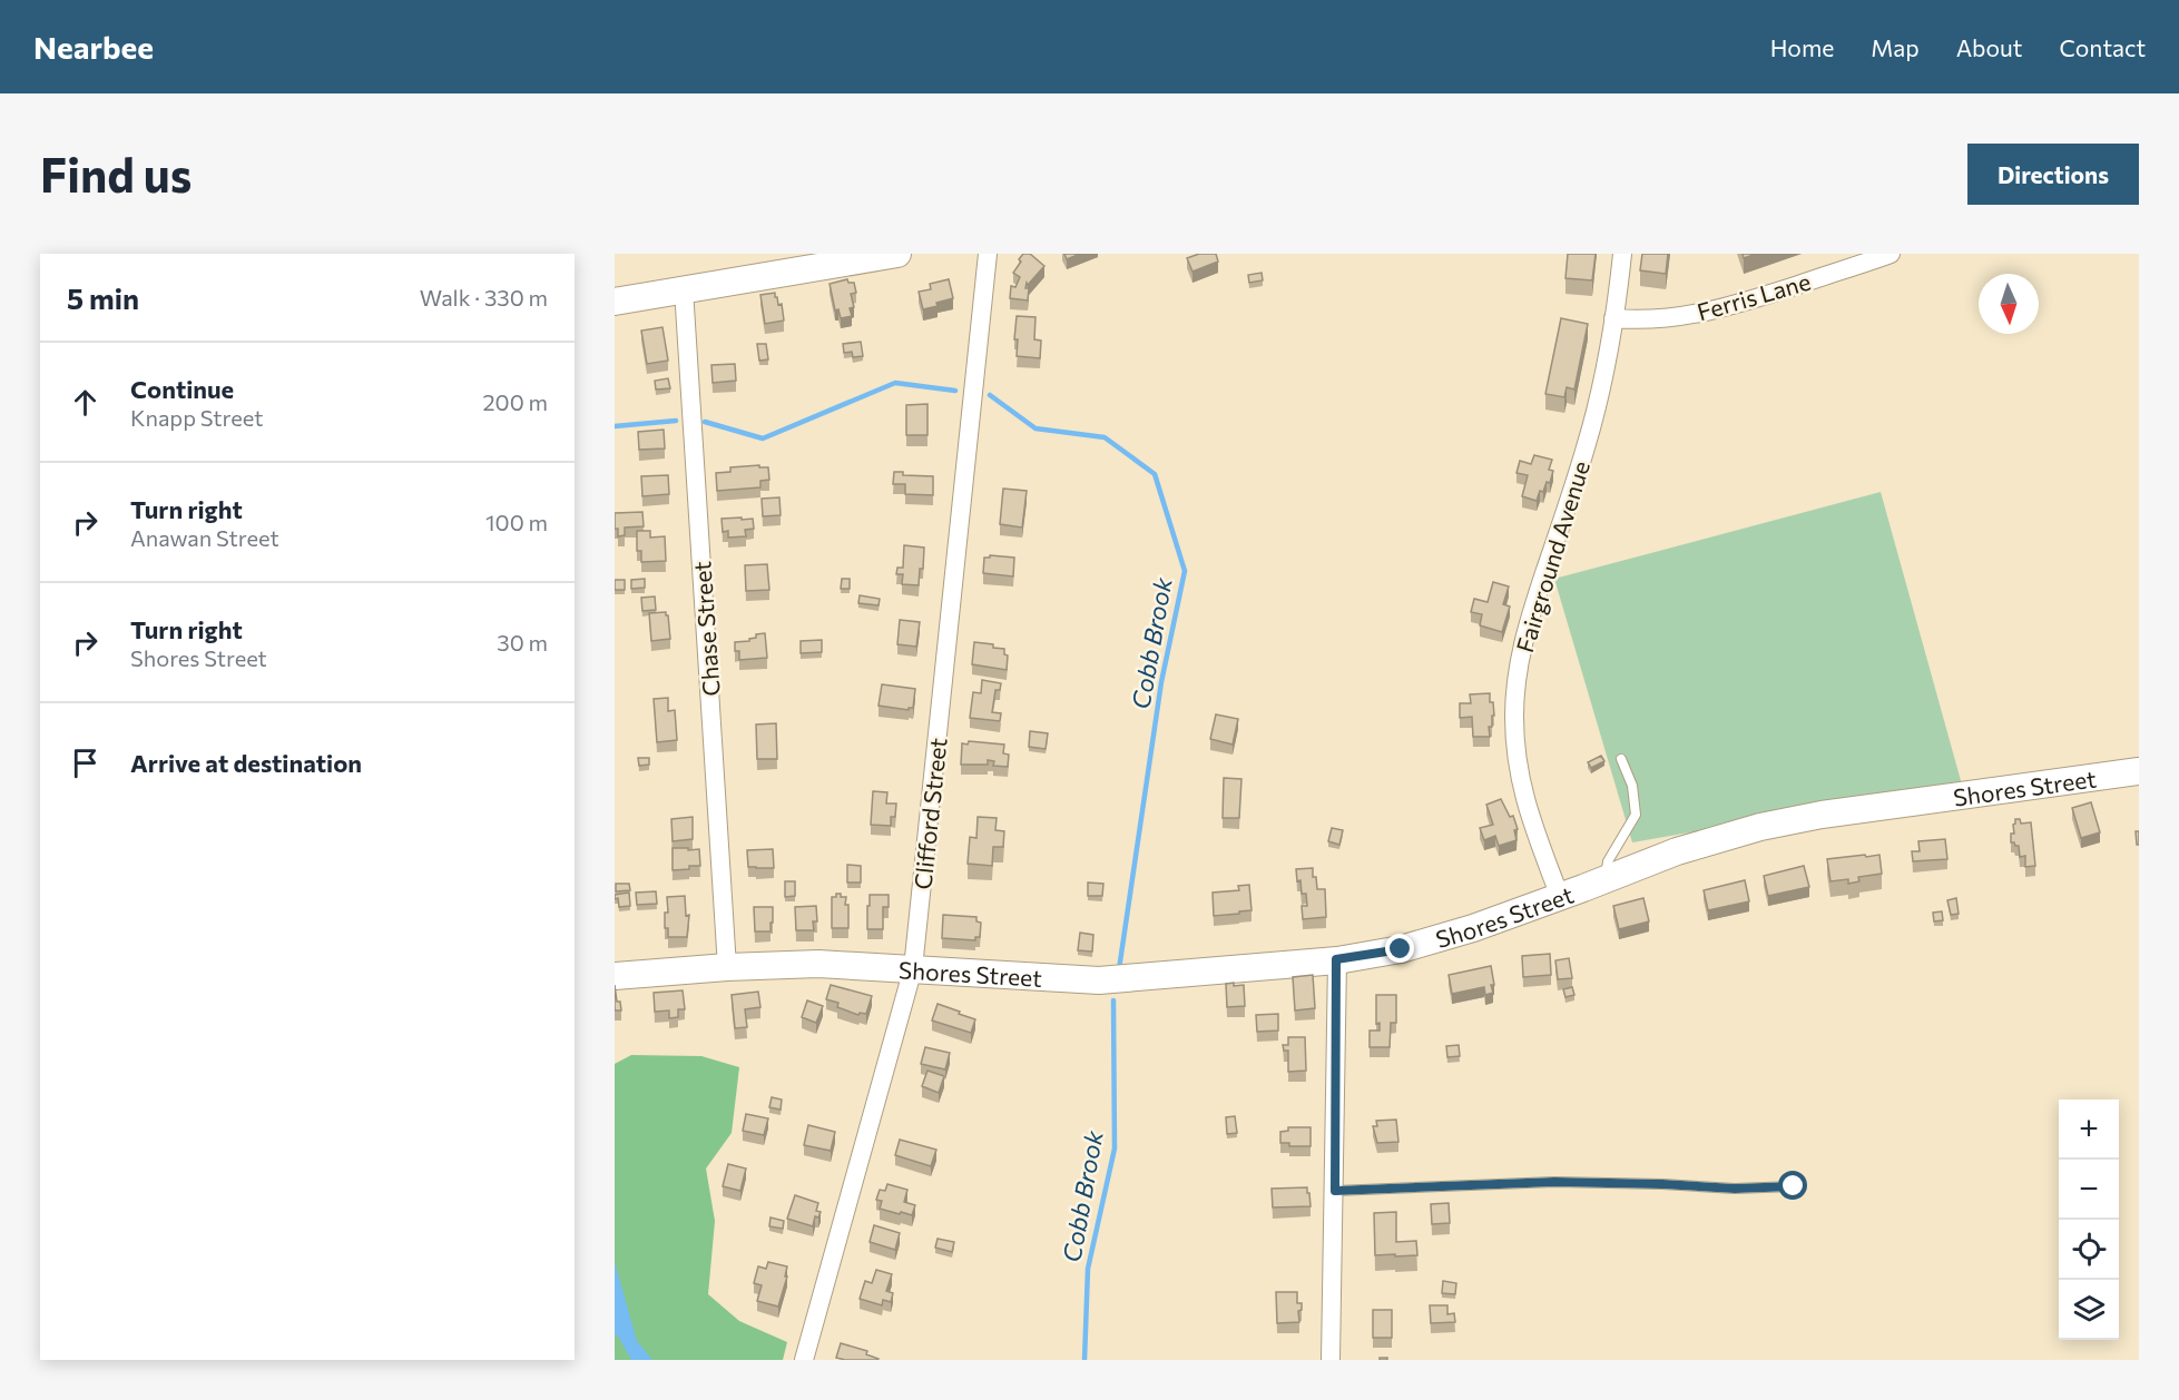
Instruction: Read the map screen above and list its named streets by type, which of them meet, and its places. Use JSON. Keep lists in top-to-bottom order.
{
  "streets": {
    "street": [
      "Ferris Lane",
      "Fairground Avenue",
      "Chase Street",
      "Shores Street",
      "Clifford Street"
    ]
  },
  "crossings": [
    ["Ferris Lane", "Fairground Avenue"],
    ["Fairground Avenue", "Shores Street"],
    ["Chase Street", "Shores Street"],
    ["Shores Street", "Clifford Street"]
  ],
  "water": ["Cobb Brook"],
  "north": "bottom",
  "page": {
    "header": "Nearbee",
    "nav": [
      "Home",
      "Map",
      "About",
      "Contact"
    ],
    "buttons": "Directions",
    "title": "Find us",
    "heading": ["5 min", "Walk · 330 m"],
    "list": [
      ["Continue", "Knapp Street", "200 m"],
      ["Turn right", "Anawan Street", "100 m"],
      ["Turn right", "Shores Street", "30 m"],
      "Arrive at destination"
    ],
    "map_buttons": ["+", "−"]
  }
}
